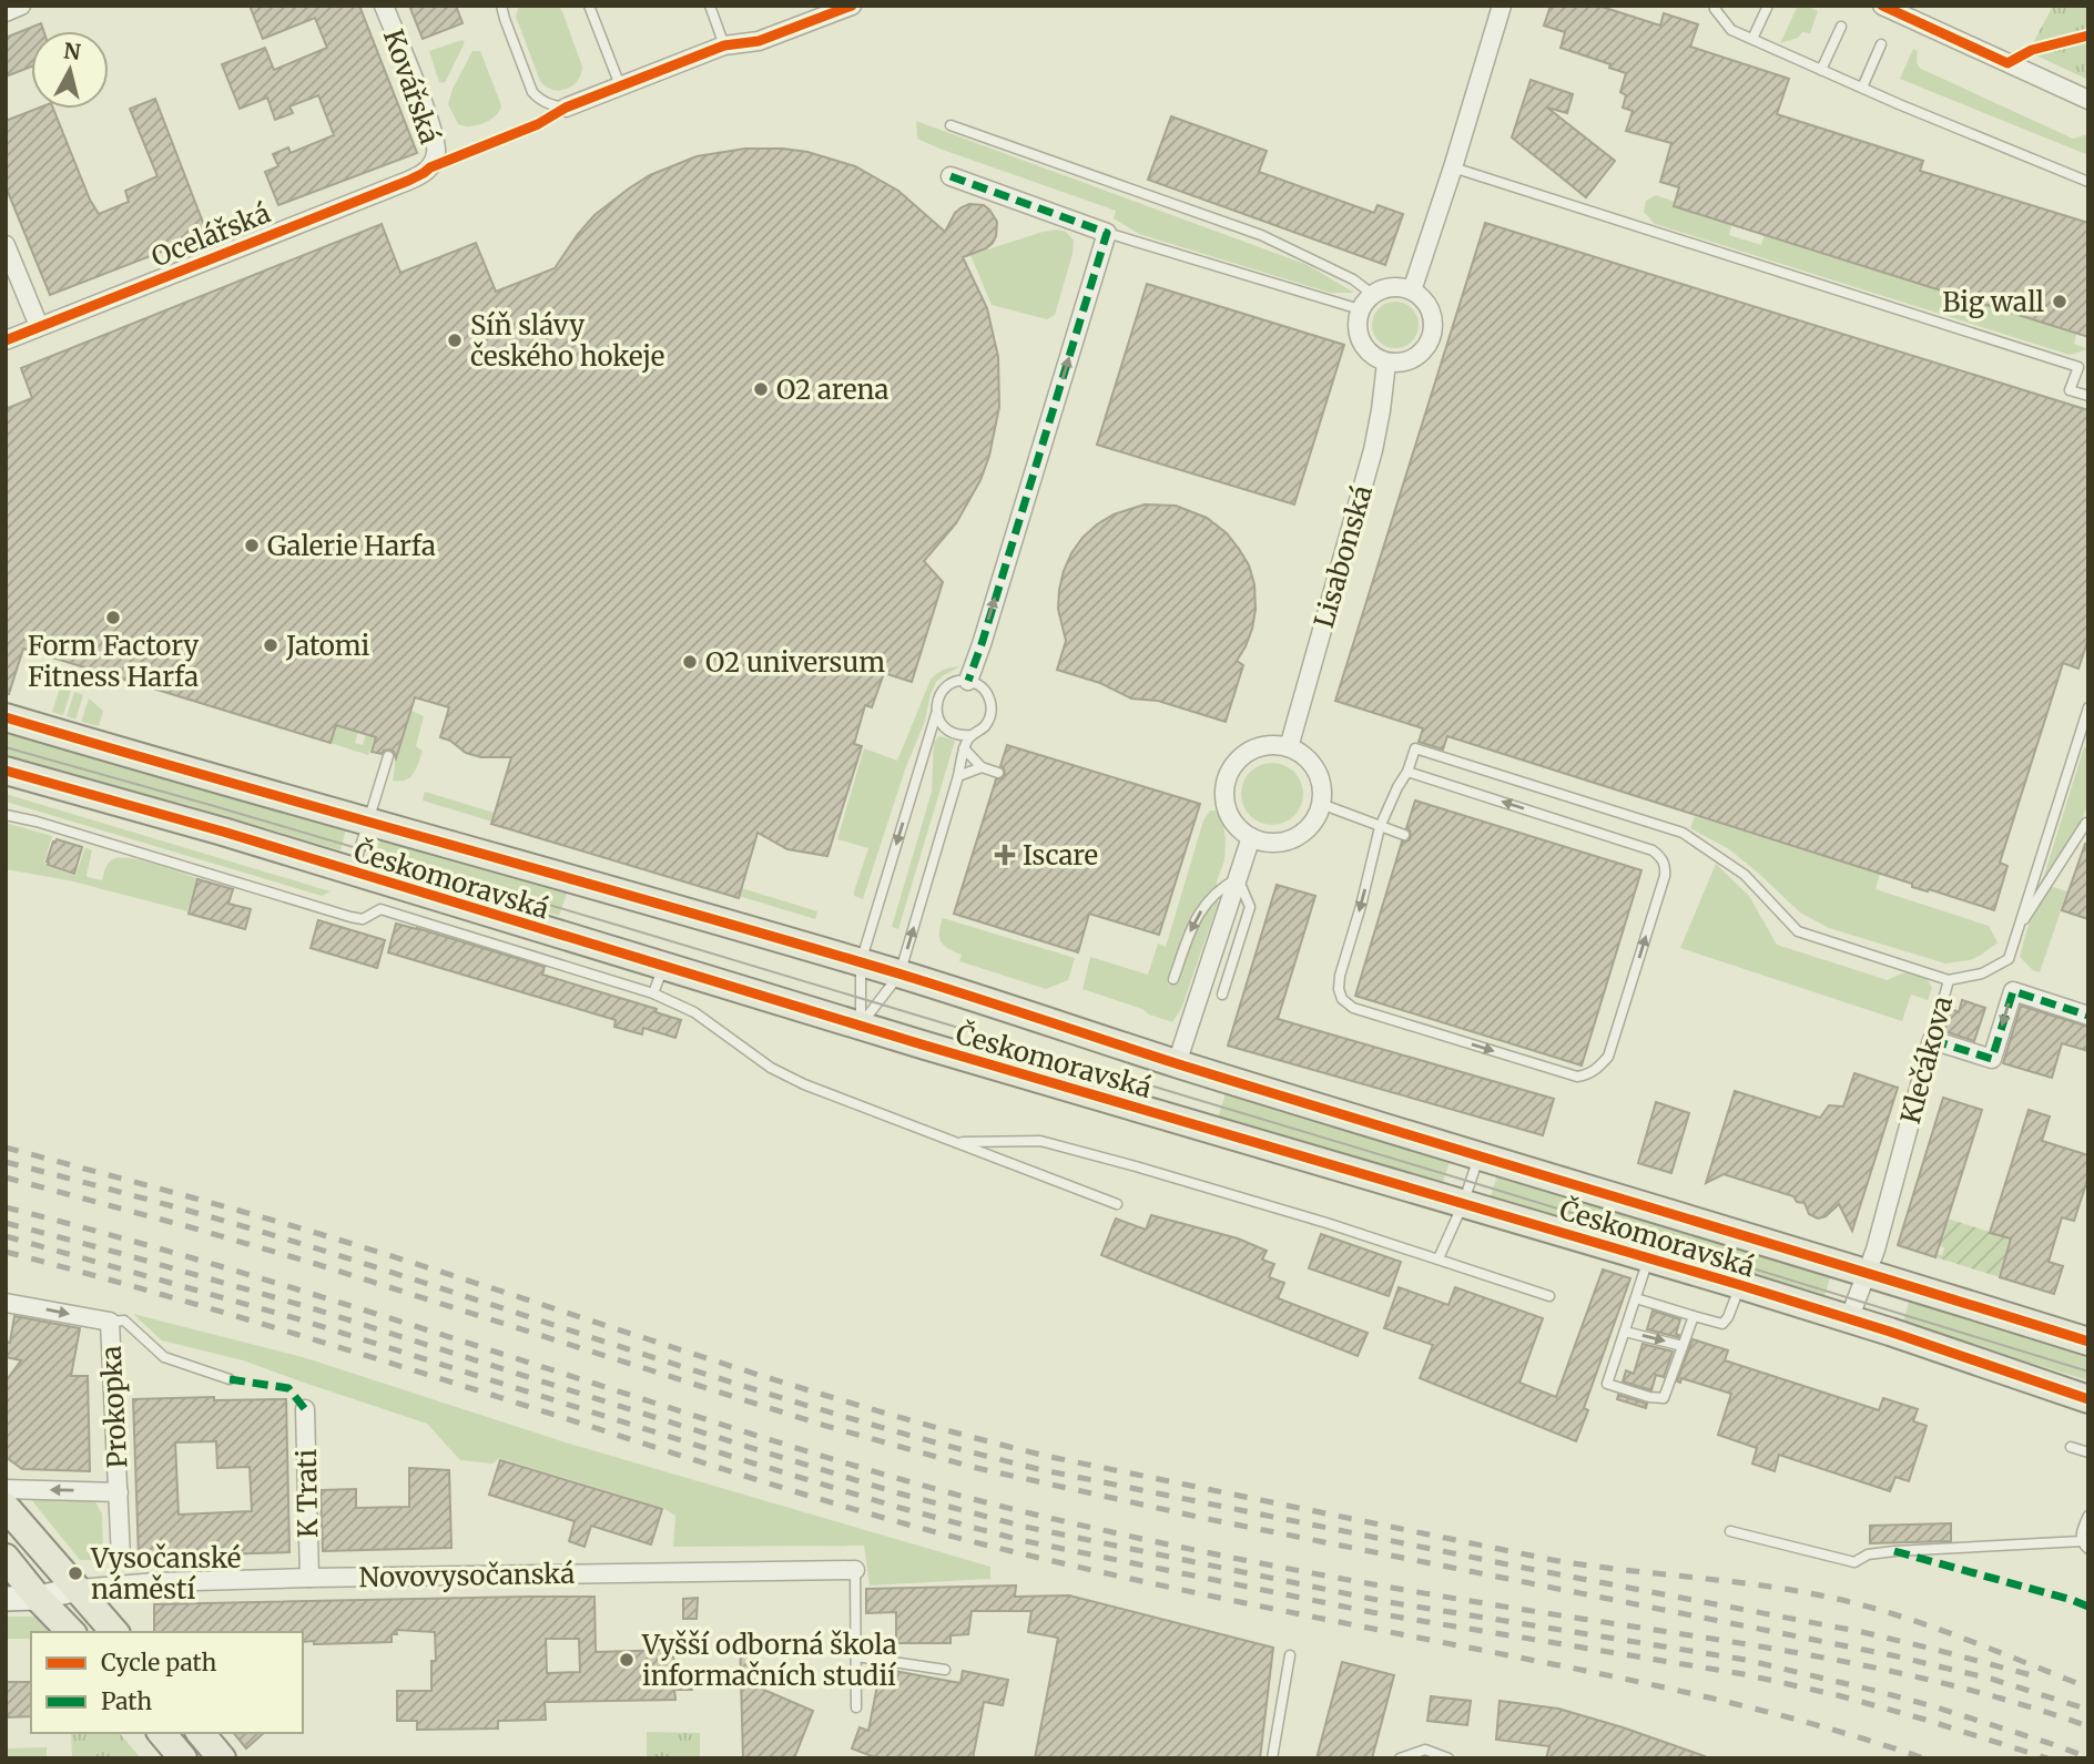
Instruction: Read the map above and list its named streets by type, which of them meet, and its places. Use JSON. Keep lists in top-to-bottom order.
{
  "streets": {
    "main road": ["Českomoravská"],
    "street": [
      "Kovářská",
      "Ocelářská",
      "Lisabonská",
      "Klečákova",
      "Prokopka",
      "K Trati",
      "Novovysočanská"
    ]
  },
  "crossings": [
    ["Kovářská", "Ocelářská"],
    ["Českomoravská", "Klečákova"],
    ["K Trati", "Novovysočanská"]
  ],
  "places": {
    "other": [
      "Big wall",
      "Síň slávy českého hokeje",
      "O2 arena",
      "Galerie Harfa",
      "Form Factory Fitness Harfa",
      "Jatomi",
      "O2 universum",
      "Vysočanské náměstí",
      "Vyšší odborná škola informačních studií"
    ],
    "health": ["Iscare"]
  },
  "legend": ["Cycle path", "Path"],
  "north": "top"
}
